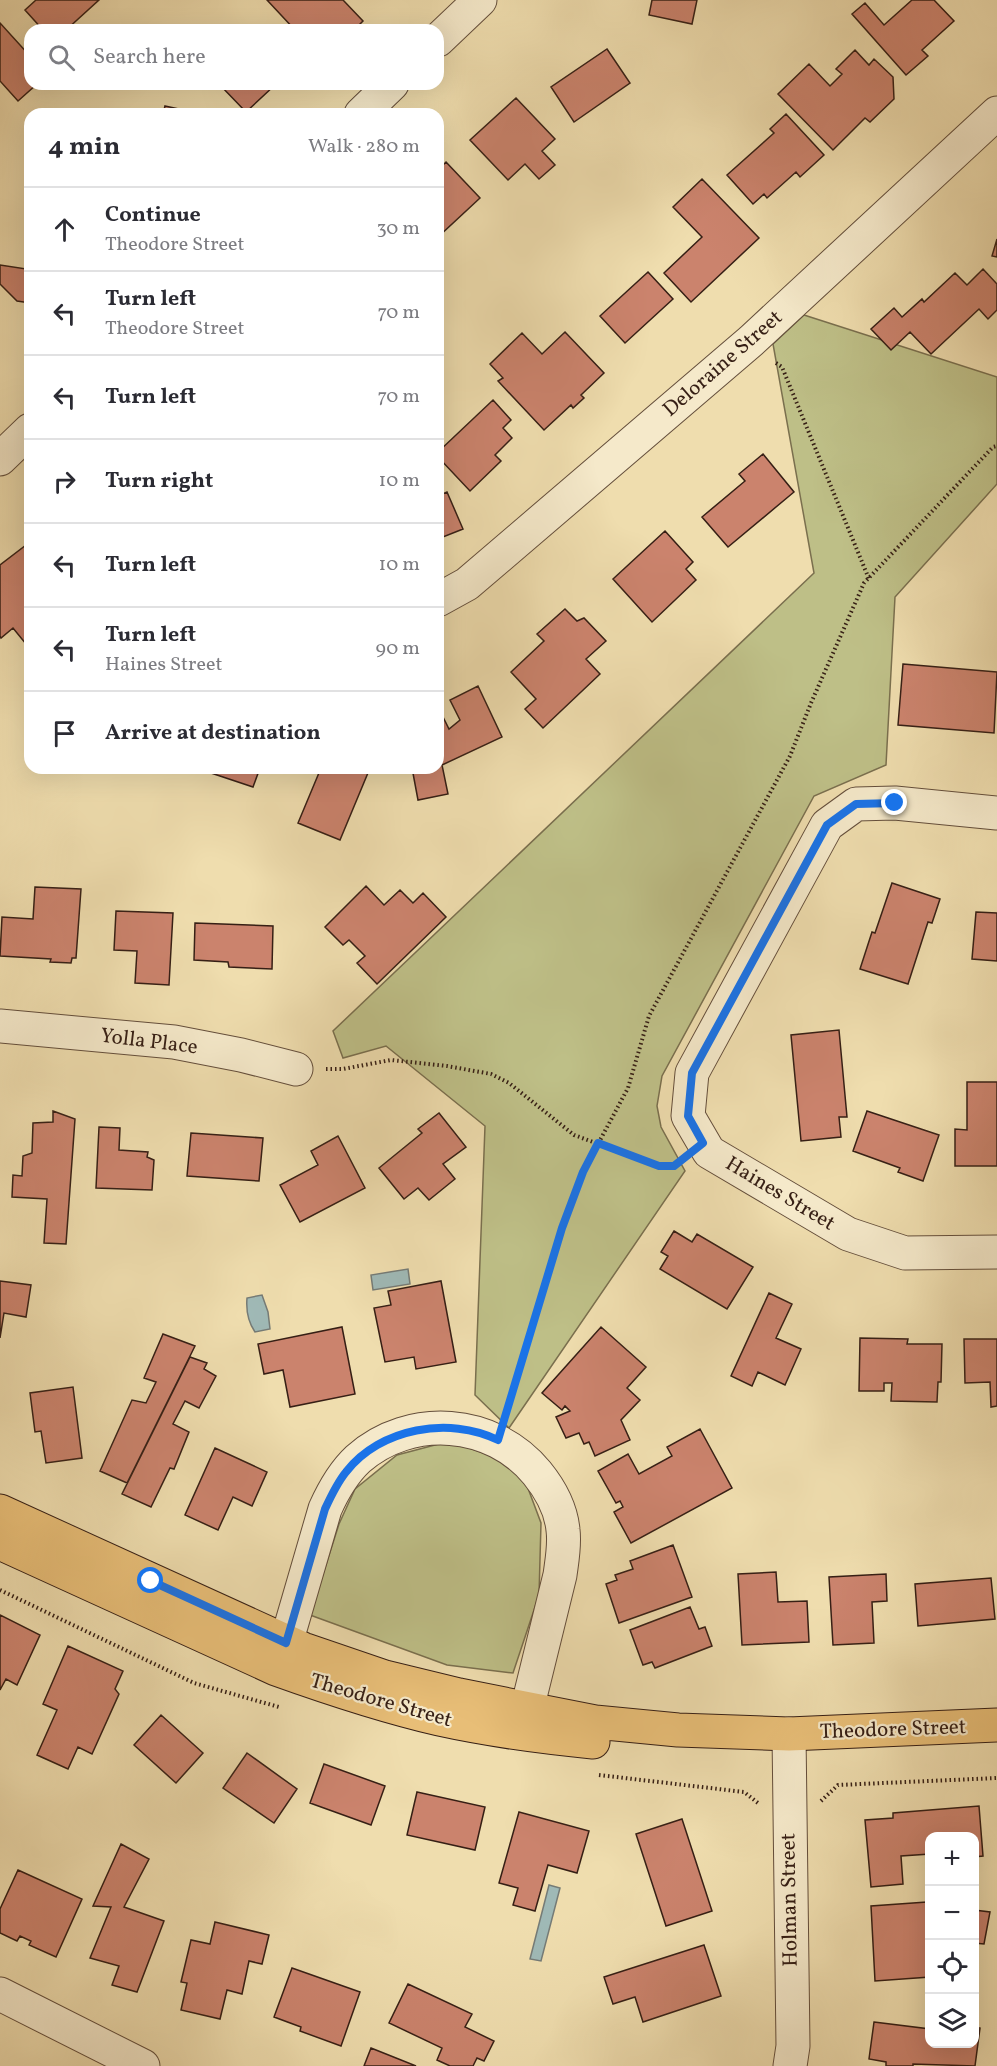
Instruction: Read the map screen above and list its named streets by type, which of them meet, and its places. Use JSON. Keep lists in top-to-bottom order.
{
  "streets": {
    "main road": ["Theodore Street"],
    "street": [
      "Deloraine Street",
      "Yolla Place",
      "Haines Street",
      "Holman Street"
    ]
  },
  "crossings": [
    ["Theodore Street", "Holman Street"]
  ],
  "page": {
    "search": "Search here",
    "heading": ["4 min", "Walk · 280 m"],
    "list": [
      ["Continue", "Theodore Street", "30 m"],
      ["Turn left", "Theodore Street", "70 m"],
      ["Turn left", "70 m"],
      ["Turn right", "10 m"],
      ["Turn left", "10 m"],
      ["Turn left", "Haines Street", "90 m"],
      "Arrive at destination"
    ],
    "map_buttons": ["+", "−"]
  }
}
